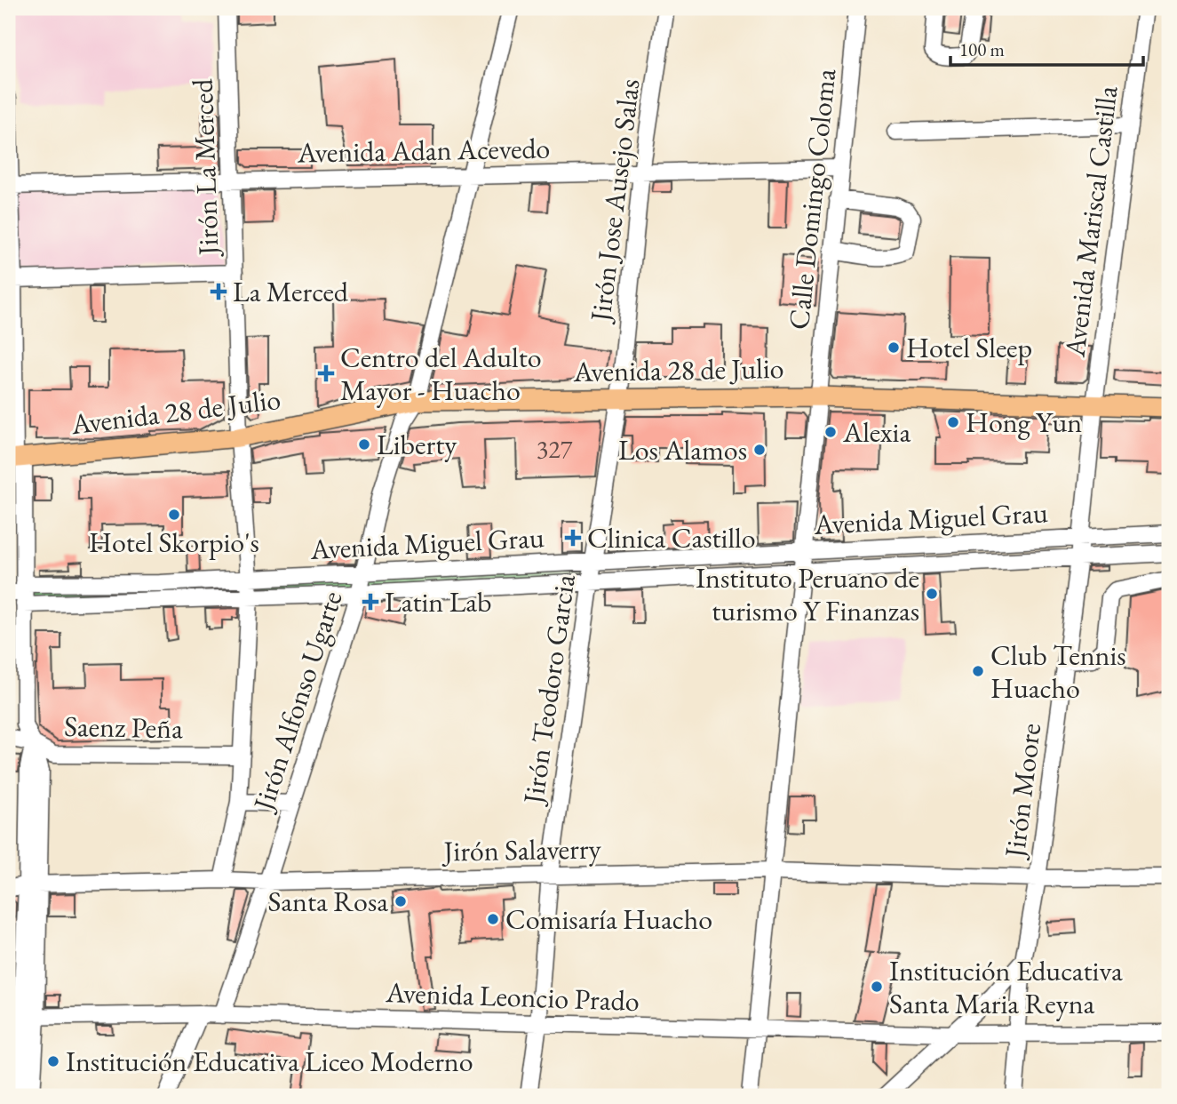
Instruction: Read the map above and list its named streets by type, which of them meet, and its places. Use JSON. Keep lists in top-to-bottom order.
{
  "streets": {
    "main road": ["Avenida 28 de Julio"],
    "street": [
      "Avenida Adan Acevedo",
      "Jirón La Merced",
      "Calle Domingo Coloma",
      "Jirón Jose Ausejo Salas",
      "Avenida Mariscal Castilla",
      "Avenida Miguel Grau",
      "Jirón Teodoro Garcia",
      "Jirón Alfonso Ugarte",
      "Saenz Peña",
      "Jirón Moore",
      "Jirón Salaverry",
      "Avenida Leoncio Prado"
    ]
  },
  "crossings": [
    ["Avenida Adan Acevedo", "Jirón La Merced"],
    ["Avenida Adan Acevedo", "Calle Domingo Coloma"],
    ["Avenida Adan Acevedo", "Jirón Jose Ausejo Salas"],
    ["Avenida Adan Acevedo", "Jirón Alfonso Ugarte"],
    ["Jirón La Merced", "Avenida 28 de Julio"],
    ["Jirón La Merced", "Avenida Miguel Grau"],
    ["Jirón La Merced", "Saenz Peña"],
    ["Jirón La Merced", "Jirón Salaverry"],
    ["Calle Domingo Coloma", "Avenida 28 de Julio"],
    ["Calle Domingo Coloma", "Avenida Miguel Grau"],
    ["Calle Domingo Coloma", "Jirón Salaverry"],
    ["Calle Domingo Coloma", "Avenida Leoncio Prado"],
    ["Jirón Jose Ausejo Salas", "Avenida 28 de Julio"],
    ["Jirón Jose Ausejo Salas", "Jirón Teodoro Garcia"],
    ["Avenida Mariscal Castilla", "Avenida 28 de Julio"],
    ["Avenida Mariscal Castilla", "Jirón Moore"],
    ["Avenida 28 de Julio", "Jirón Teodoro Garcia"],
    ["Avenida 28 de Julio", "Jirón Alfonso Ugarte"],
    ["Avenida 28 de Julio", "Jirón Moore"],
    ["Avenida Miguel Grau", "Jirón Teodoro Garcia"],
    ["Avenida Miguel Grau", "Jirón Alfonso Ugarte"],
    ["Avenida Miguel Grau", "Jirón Moore"],
    ["Jirón Teodoro Garcia", "Jirón Salaverry"],
    ["Jirón Teodoro Garcia", "Avenida Leoncio Prado"],
    ["Jirón Alfonso Ugarte", "Jirón Salaverry"],
    ["Jirón Alfonso Ugarte", "Avenida Leoncio Prado"],
    ["Jirón Moore", "Jirón Salaverry"],
    ["Jirón Moore", "Avenida Leoncio Prado"]
  ],
  "places": {
    "health": [
      "La Merced",
      "Centro del Adulto Mayor - Huacho",
      "Clinica Castillo",
      "Latin Lab"
    ],
    "other": [
      "Hotel Sleep",
      "Hong Yun",
      "Alexia",
      "Liberty",
      "Los Alamos",
      "Hotel Skorpio's",
      "Instituto Peruano de turismo Y Finanzas",
      "Club Tennis Huacho",
      "Santa Rosa",
      "Comisaría Huacho",
      "Institución Educativa Santa Maria Reyna",
      "Institución Educativa Liceo Moderno"
    ]
  },
  "house_numbers": ["327"],
  "scale_bar": "100 m"
}
